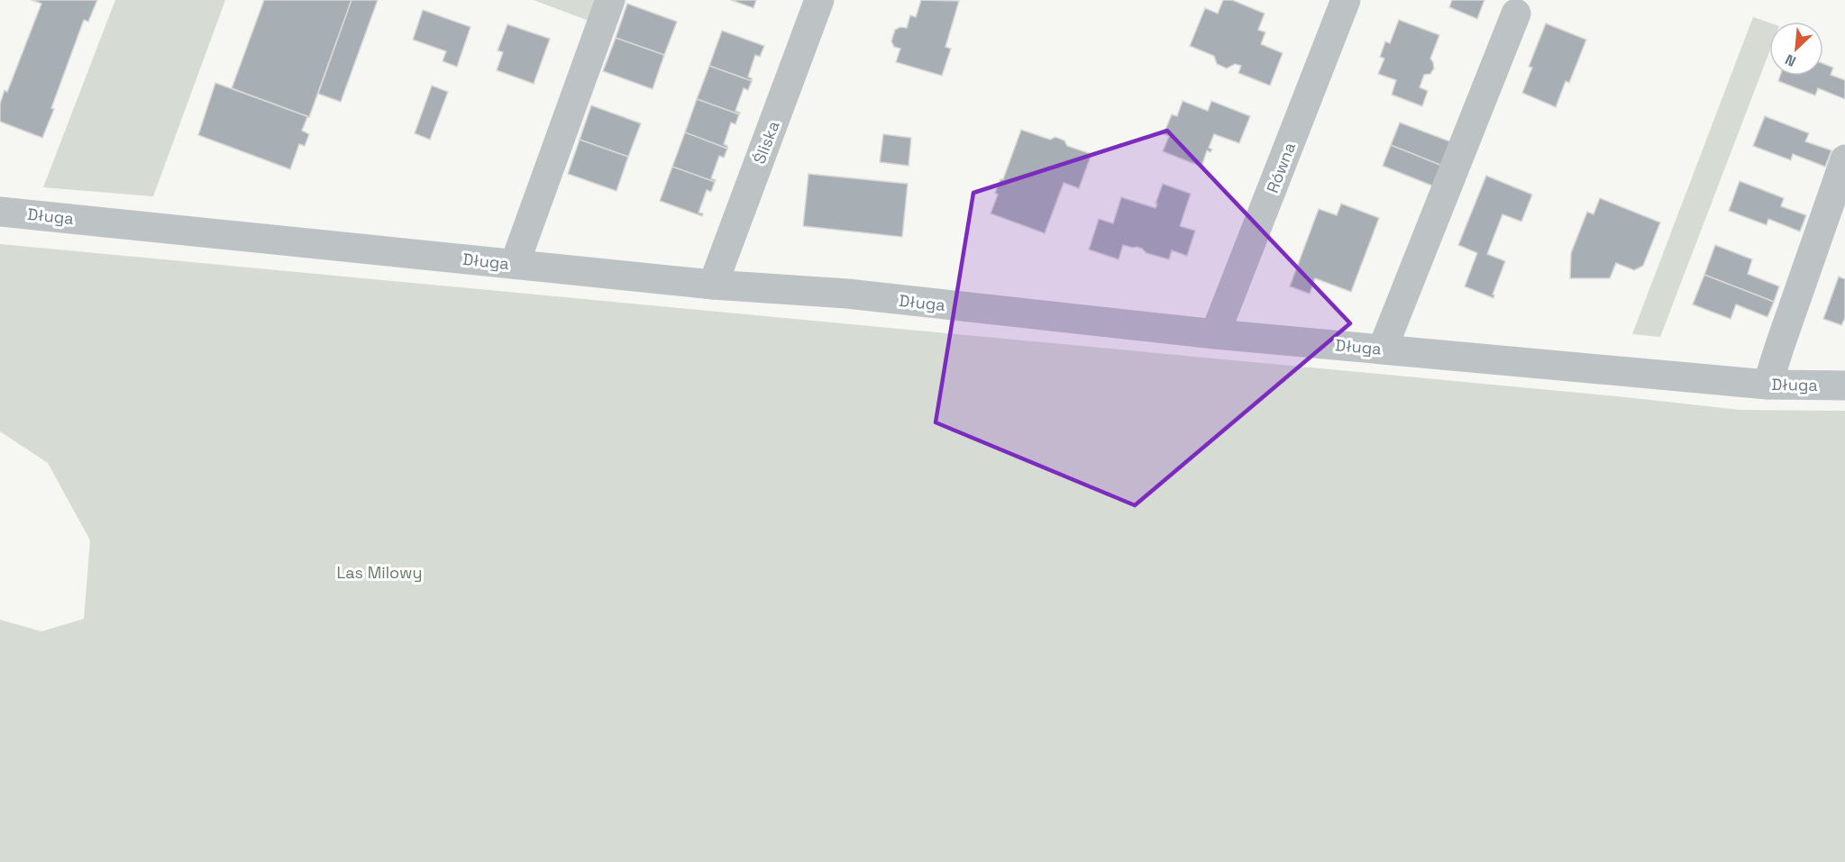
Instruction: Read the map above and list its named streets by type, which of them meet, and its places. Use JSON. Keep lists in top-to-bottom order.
{
  "streets": {
    "street": ["Śliska", "Równa", "Długa"]
  },
  "crossings": [
    ["Śliska", "Długa"],
    ["Równa", "Długa"]
  ],
  "parks": ["Las Milowy"],
  "north": "bottom left"
}
